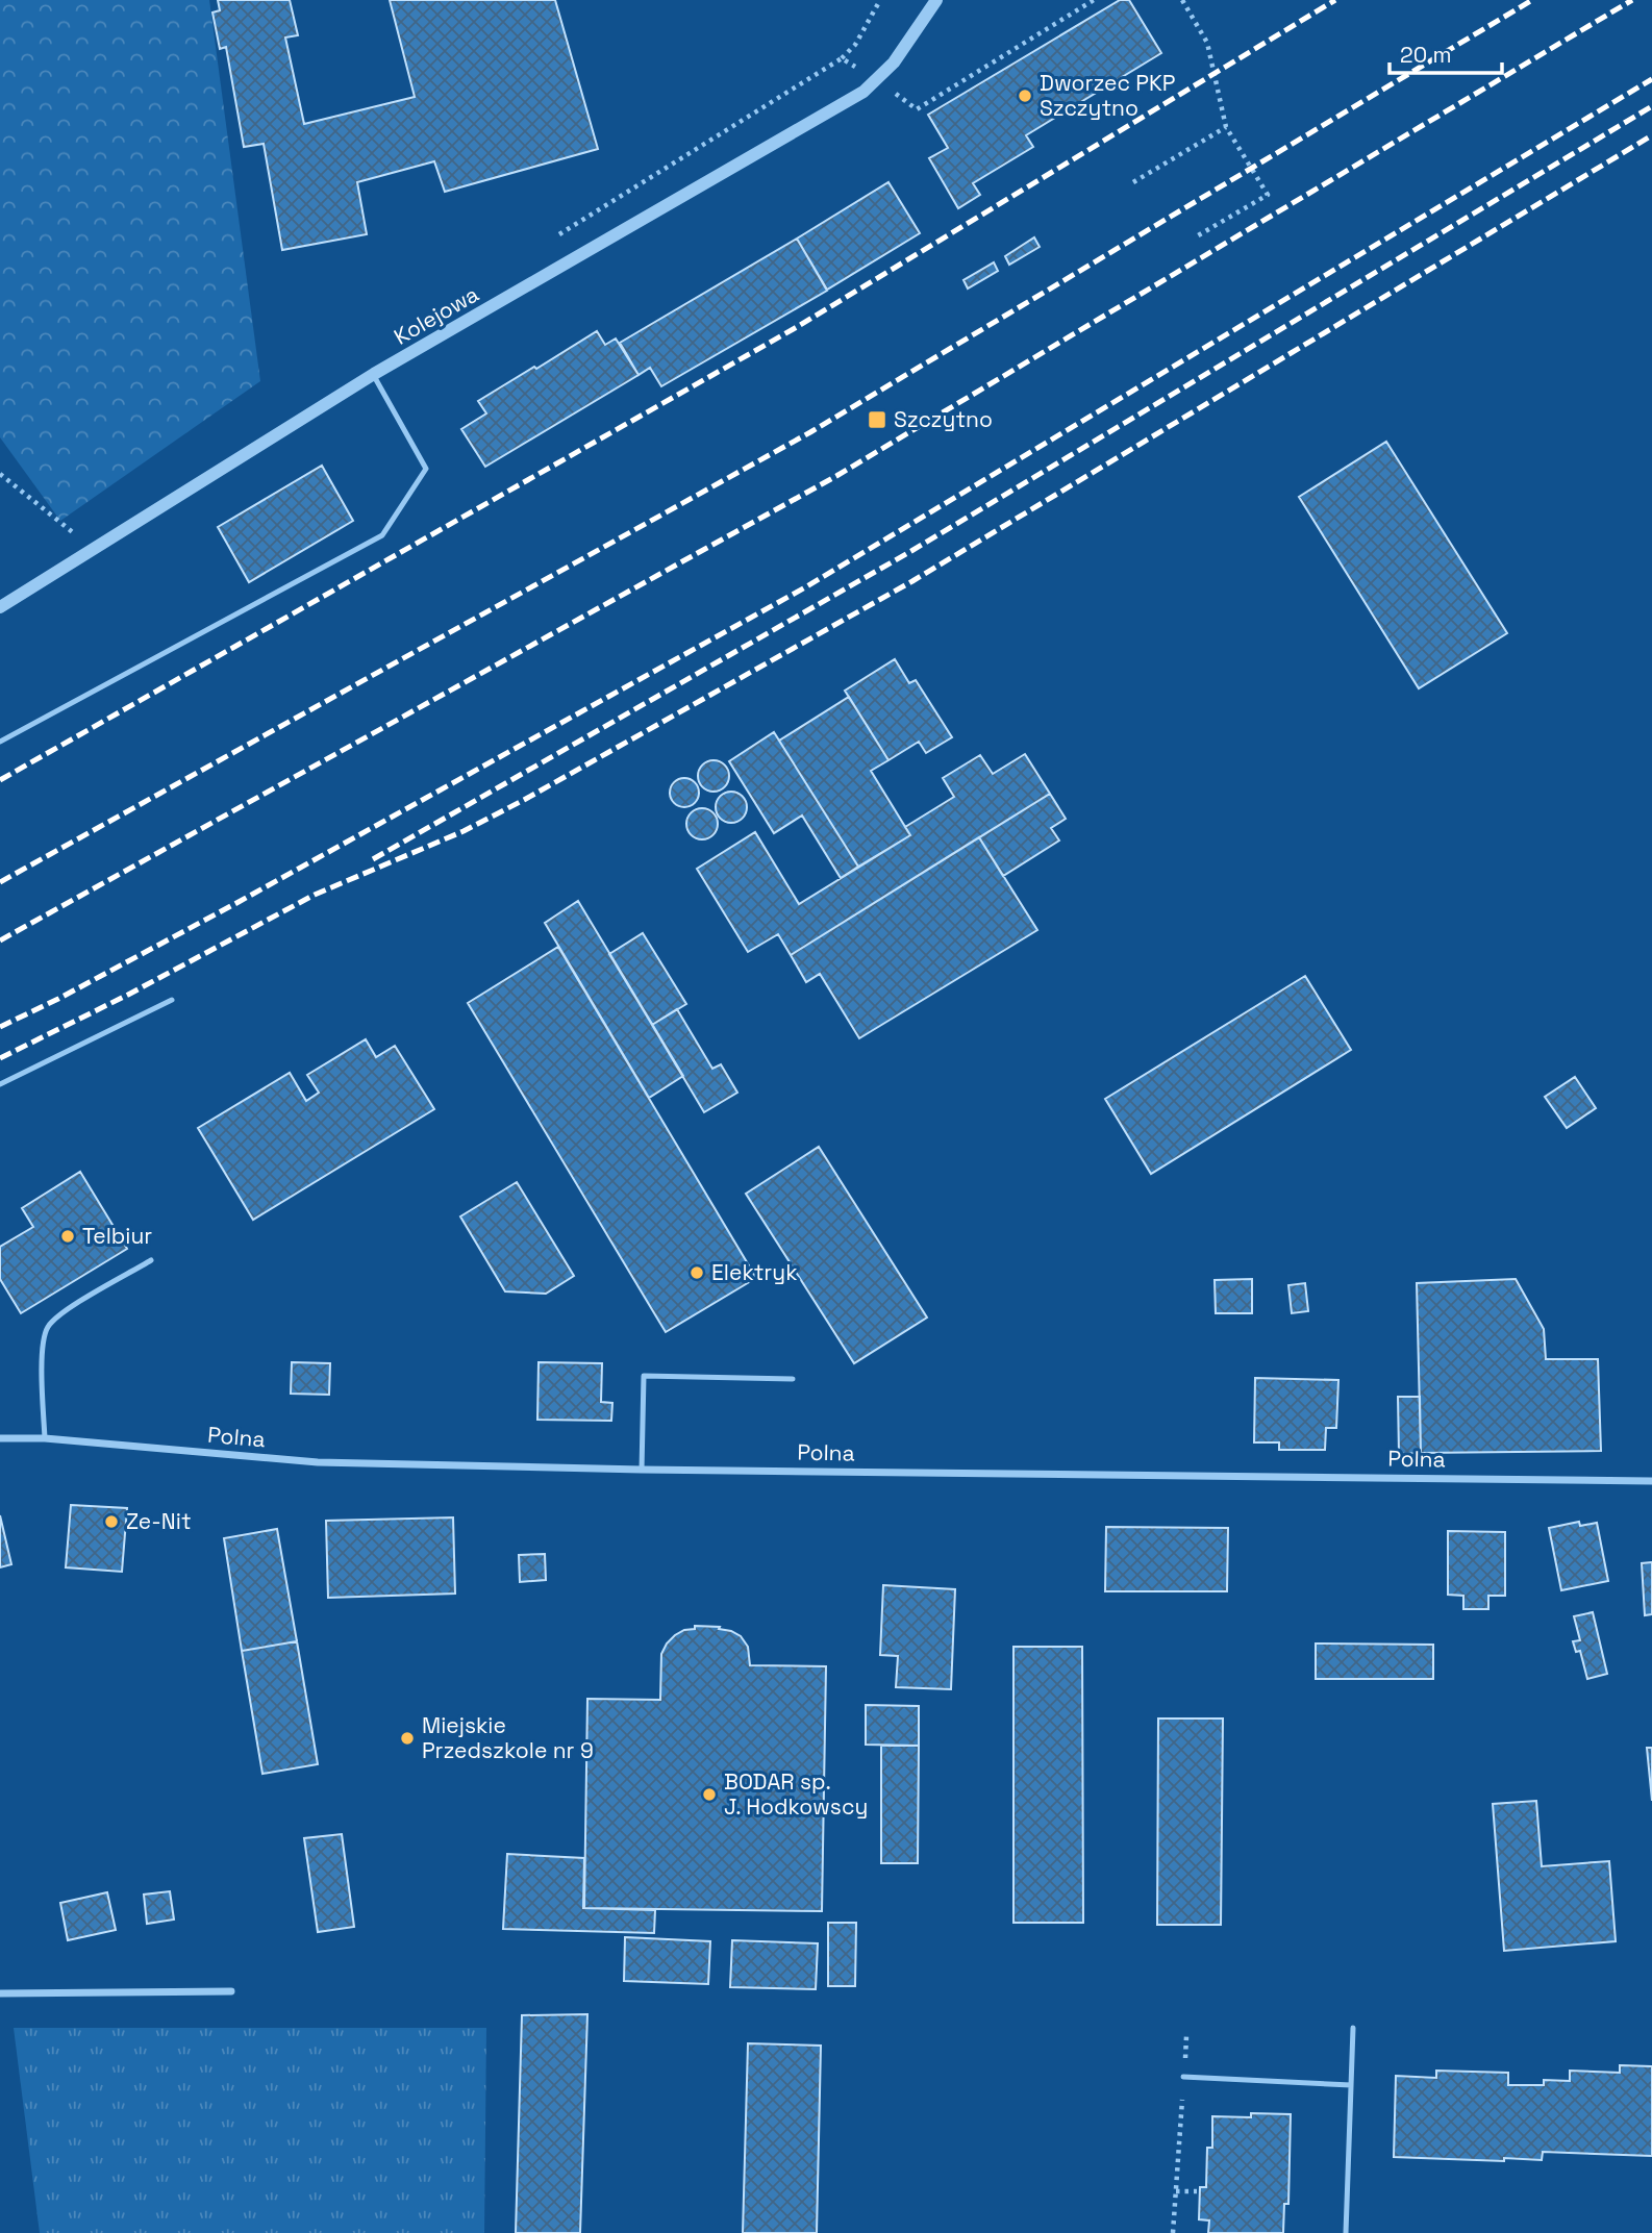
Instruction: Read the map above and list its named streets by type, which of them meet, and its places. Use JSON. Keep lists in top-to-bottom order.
{
  "streets": {
    "street": ["Kolejowa", "Polna"]
  },
  "places": {
    "other": [
      "Dworzec PKP Szczytno",
      "Telbiur",
      "Elektryk",
      "Ze-Nit",
      "Miejskie Przedszkole nr 9",
      "BODAR sp. J. Hodkowscy"
    ],
    "transit": ["Szczytno"]
  },
  "scale_bar": "20 m"
}
